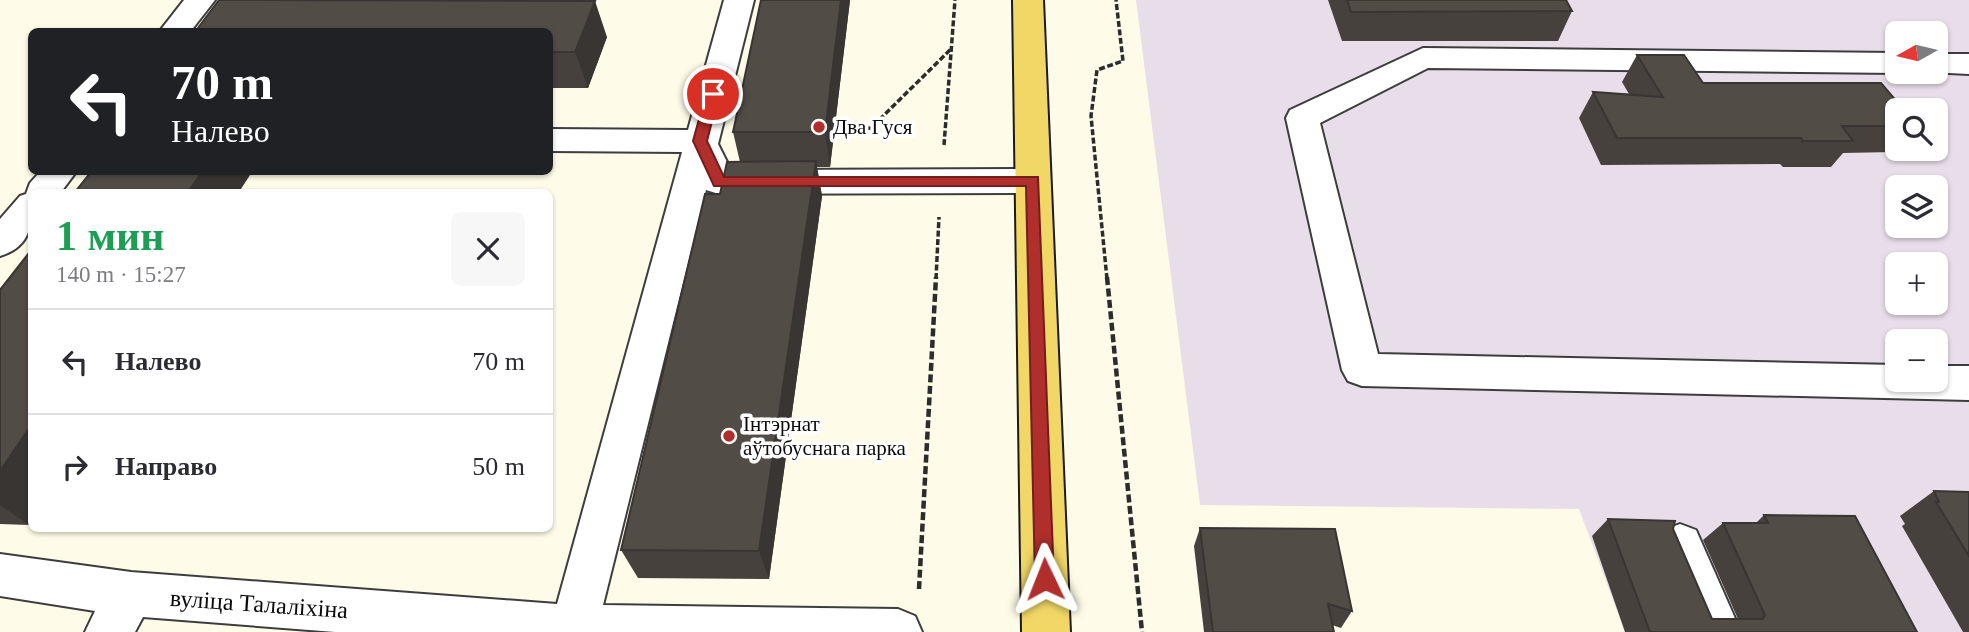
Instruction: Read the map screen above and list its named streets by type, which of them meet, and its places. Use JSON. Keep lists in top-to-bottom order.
{
  "streets": {
    "street": ["вуліца Талаліхіна"]
  },
  "places": ["Два Гуся", "Інтэрнат аўтобуснага парка"],
  "north": "left",
  "page": {
    "map_buttons": ["+", "−"],
    "turn": ["70 m", "Налево"],
    "heading": ["1 мин", "140 m · 15:27"],
    "list": [
      {
        "name": "Налево",
        "value": "70 m"
      },
      {
        "name": "Направо",
        "value": "50 m"
      }
    ]
  }
}
